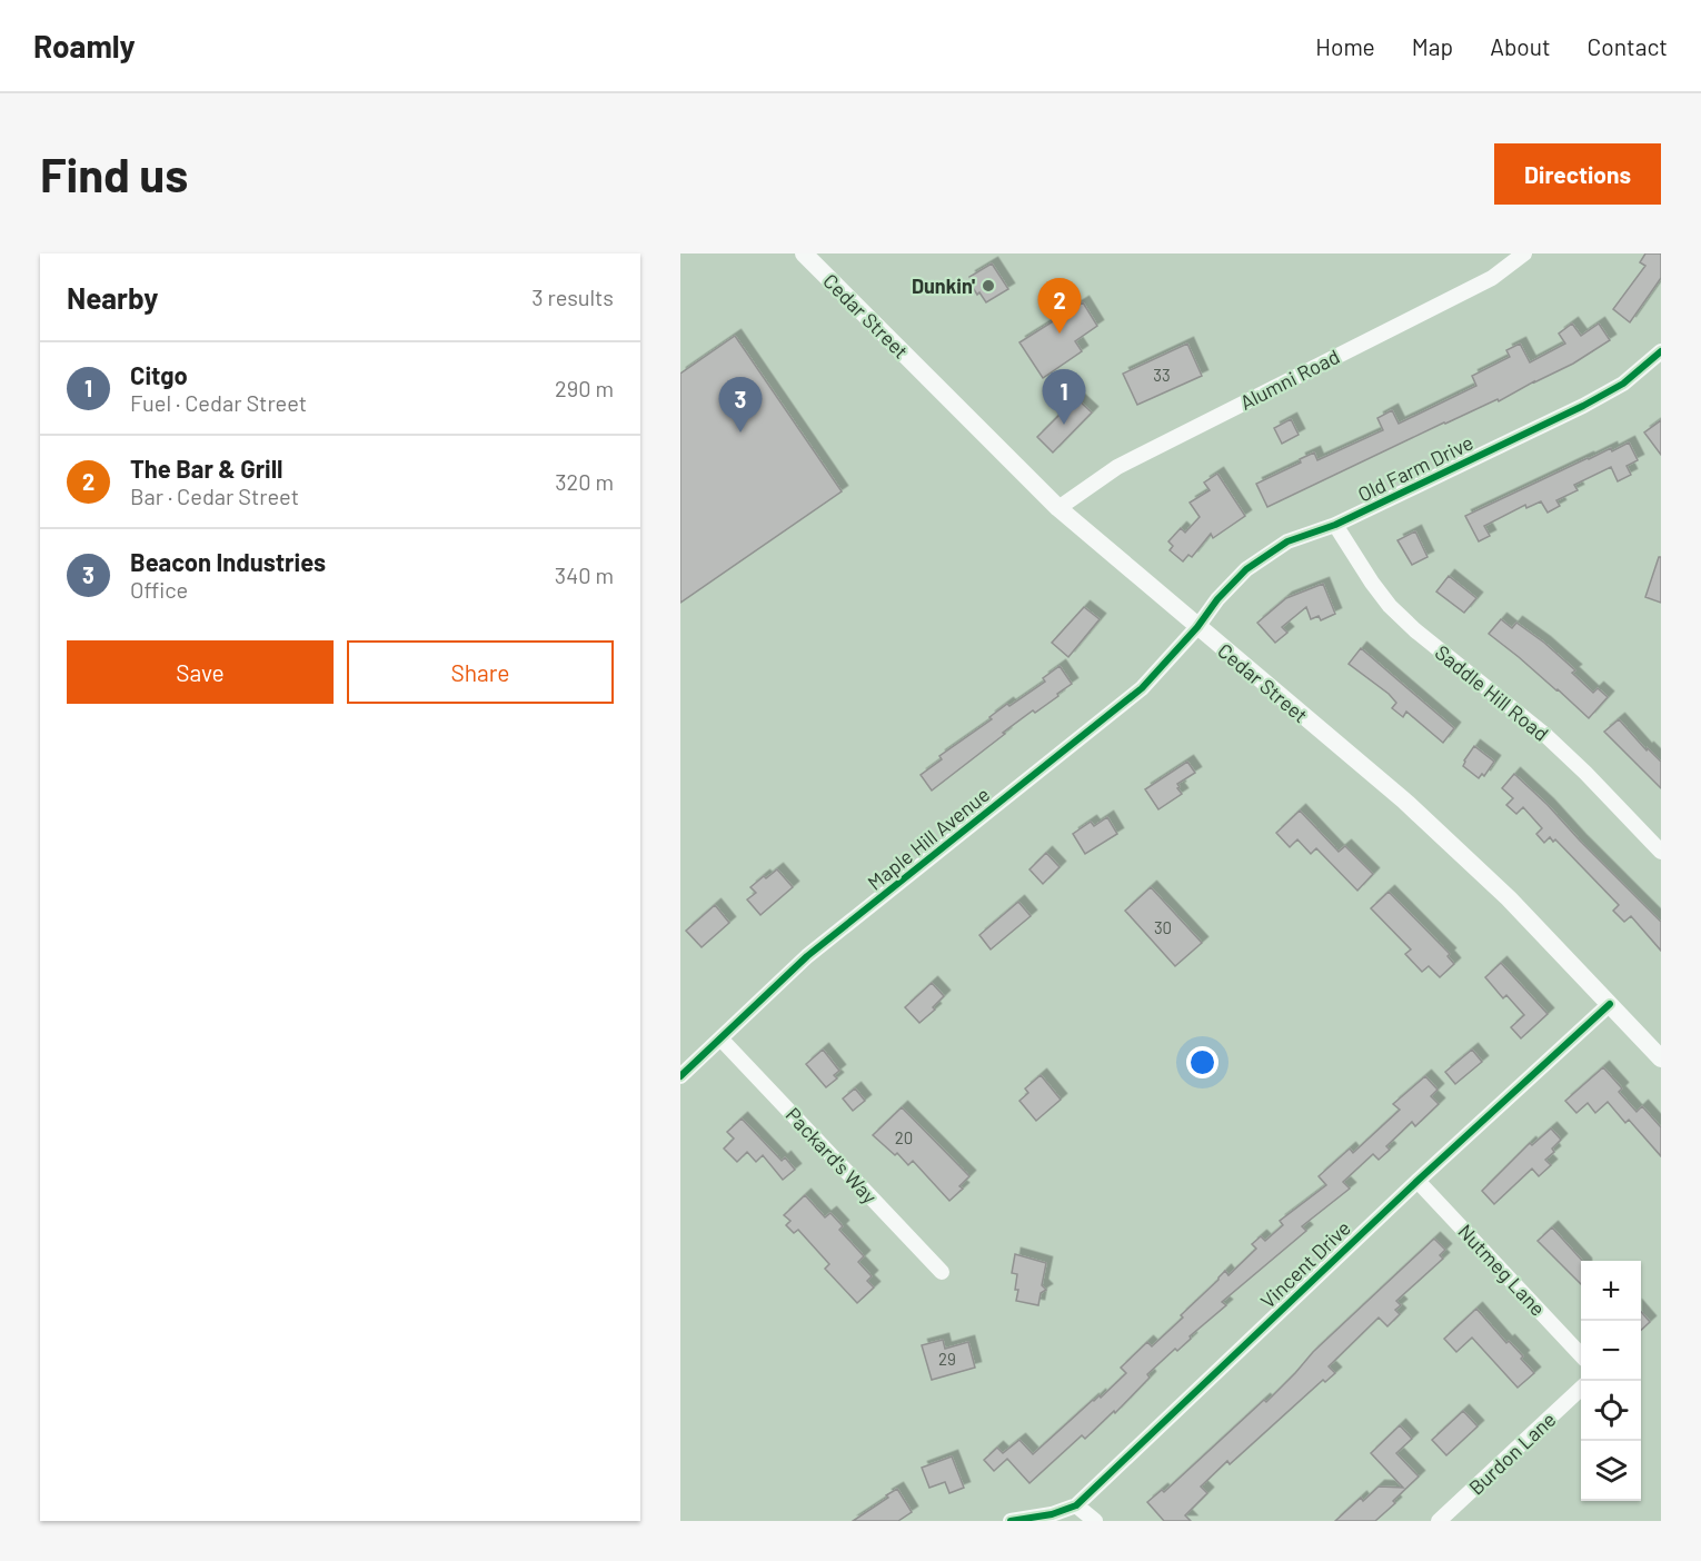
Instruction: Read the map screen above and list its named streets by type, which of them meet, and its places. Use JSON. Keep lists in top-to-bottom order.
{
  "streets": {
    "main road": ["Cedar Street"],
    "street": [
      "Alumni Road",
      "Old Farm Drive",
      "Saddle Hill Road",
      "Maple Hill Avenue",
      "Packard's Way",
      "Vincent Drive",
      "Nutmeg Lane",
      "Burdon Lane"
    ]
  },
  "crossings": [
    ["Cedar Street", "Alumni Road"],
    ["Cedar Street", "Old Farm Drive"],
    ["Cedar Street", "Maple Hill Avenue"],
    ["Cedar Street", "Vincent Drive"],
    ["Old Farm Drive", "Saddle Hill Road"],
    ["Old Farm Drive", "Maple Hill Avenue"],
    ["Maple Hill Avenue", "Packard's Way"],
    ["Vincent Drive", "Nutmeg Lane"]
  ],
  "places": ["Dunkin'"],
  "house_numbers": [
    "33",
    "30",
    "20",
    "29"
  ],
  "page": {
    "header": "Roamly",
    "nav": [
      "Home",
      "Map",
      "About",
      "Contact"
    ],
    "buttons": [
      "Directions",
      ["Save", "Share"]
    ],
    "title": "Find us",
    "heading": ["Nearby", "3 results"],
    "pins": ["2", "1", "3"],
    "list": [
      {
        "mark": "1",
        "name": "Citgo",
        "note": "Fuel · Cedar Street",
        "value": "290 m"
      },
      {
        "mark": "2",
        "name": "The Bar & Grill",
        "note": "Bar · Cedar Street",
        "value": "320 m"
      },
      {
        "mark": "3",
        "name": "Beacon Industries",
        "note": "Office",
        "value": "340 m"
      }
    ],
    "map_buttons": ["+", "−"]
  }
}
